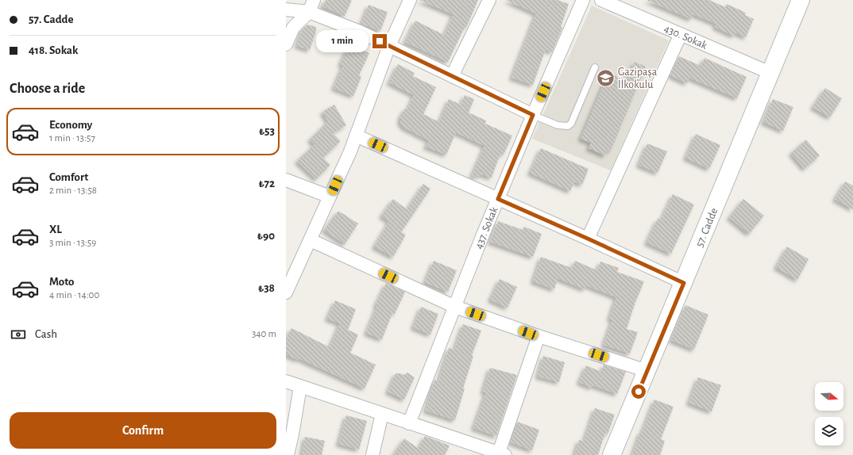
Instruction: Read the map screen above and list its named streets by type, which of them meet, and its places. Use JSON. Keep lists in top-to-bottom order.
{
  "streets": {
    "street": ["430. Sokak", "57. Cadde", "437. Sokak"]
  },
  "crossings": [
    ["430. Sokak", "57. Cadde"]
  ],
  "places": {
    "school or university": ["Gazipaşa İlkokulu"]
  },
  "north": "right",
  "page": {
    "banner": ["57. Cadde", "418. Sokak"],
    "bubble": "1 min",
    "heading": "Choose a ride",
    "list": [
      {
        "name": "Economy",
        "note": "1 min · 13:57",
        "value": "₺53"
      },
      {
        "name": "Comfort",
        "note": "2 min · 13:58",
        "value": "₺72"
      },
      {
        "name": "XL",
        "note": "3 min · 13:59",
        "value": "₺90"
      },
      {
        "name": "Moto",
        "note": "4 min · 14:00",
        "value": "₺38"
      }
    ],
    "pay": ["Cash", "340 m"],
    "buttons": "Confirm"
  }
}
